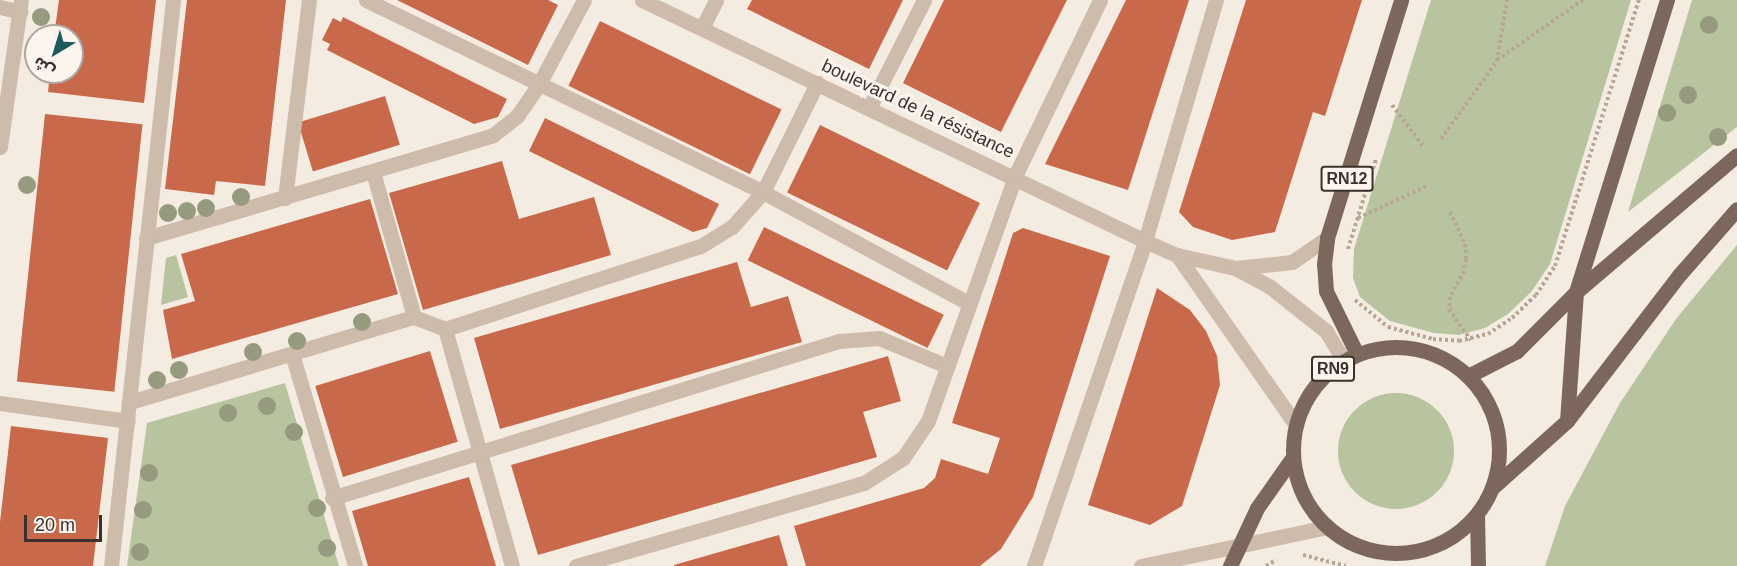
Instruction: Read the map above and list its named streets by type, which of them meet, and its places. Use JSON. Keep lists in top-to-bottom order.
{
  "streets": {
    "main road": ["RN12", "RN9"],
    "street": ["boulevard de la résistance"]
  },
  "crossings": [
    ["RN12", "RN9"]
  ],
  "scale_bar": "20 m",
  "north": "bottom left"
}
